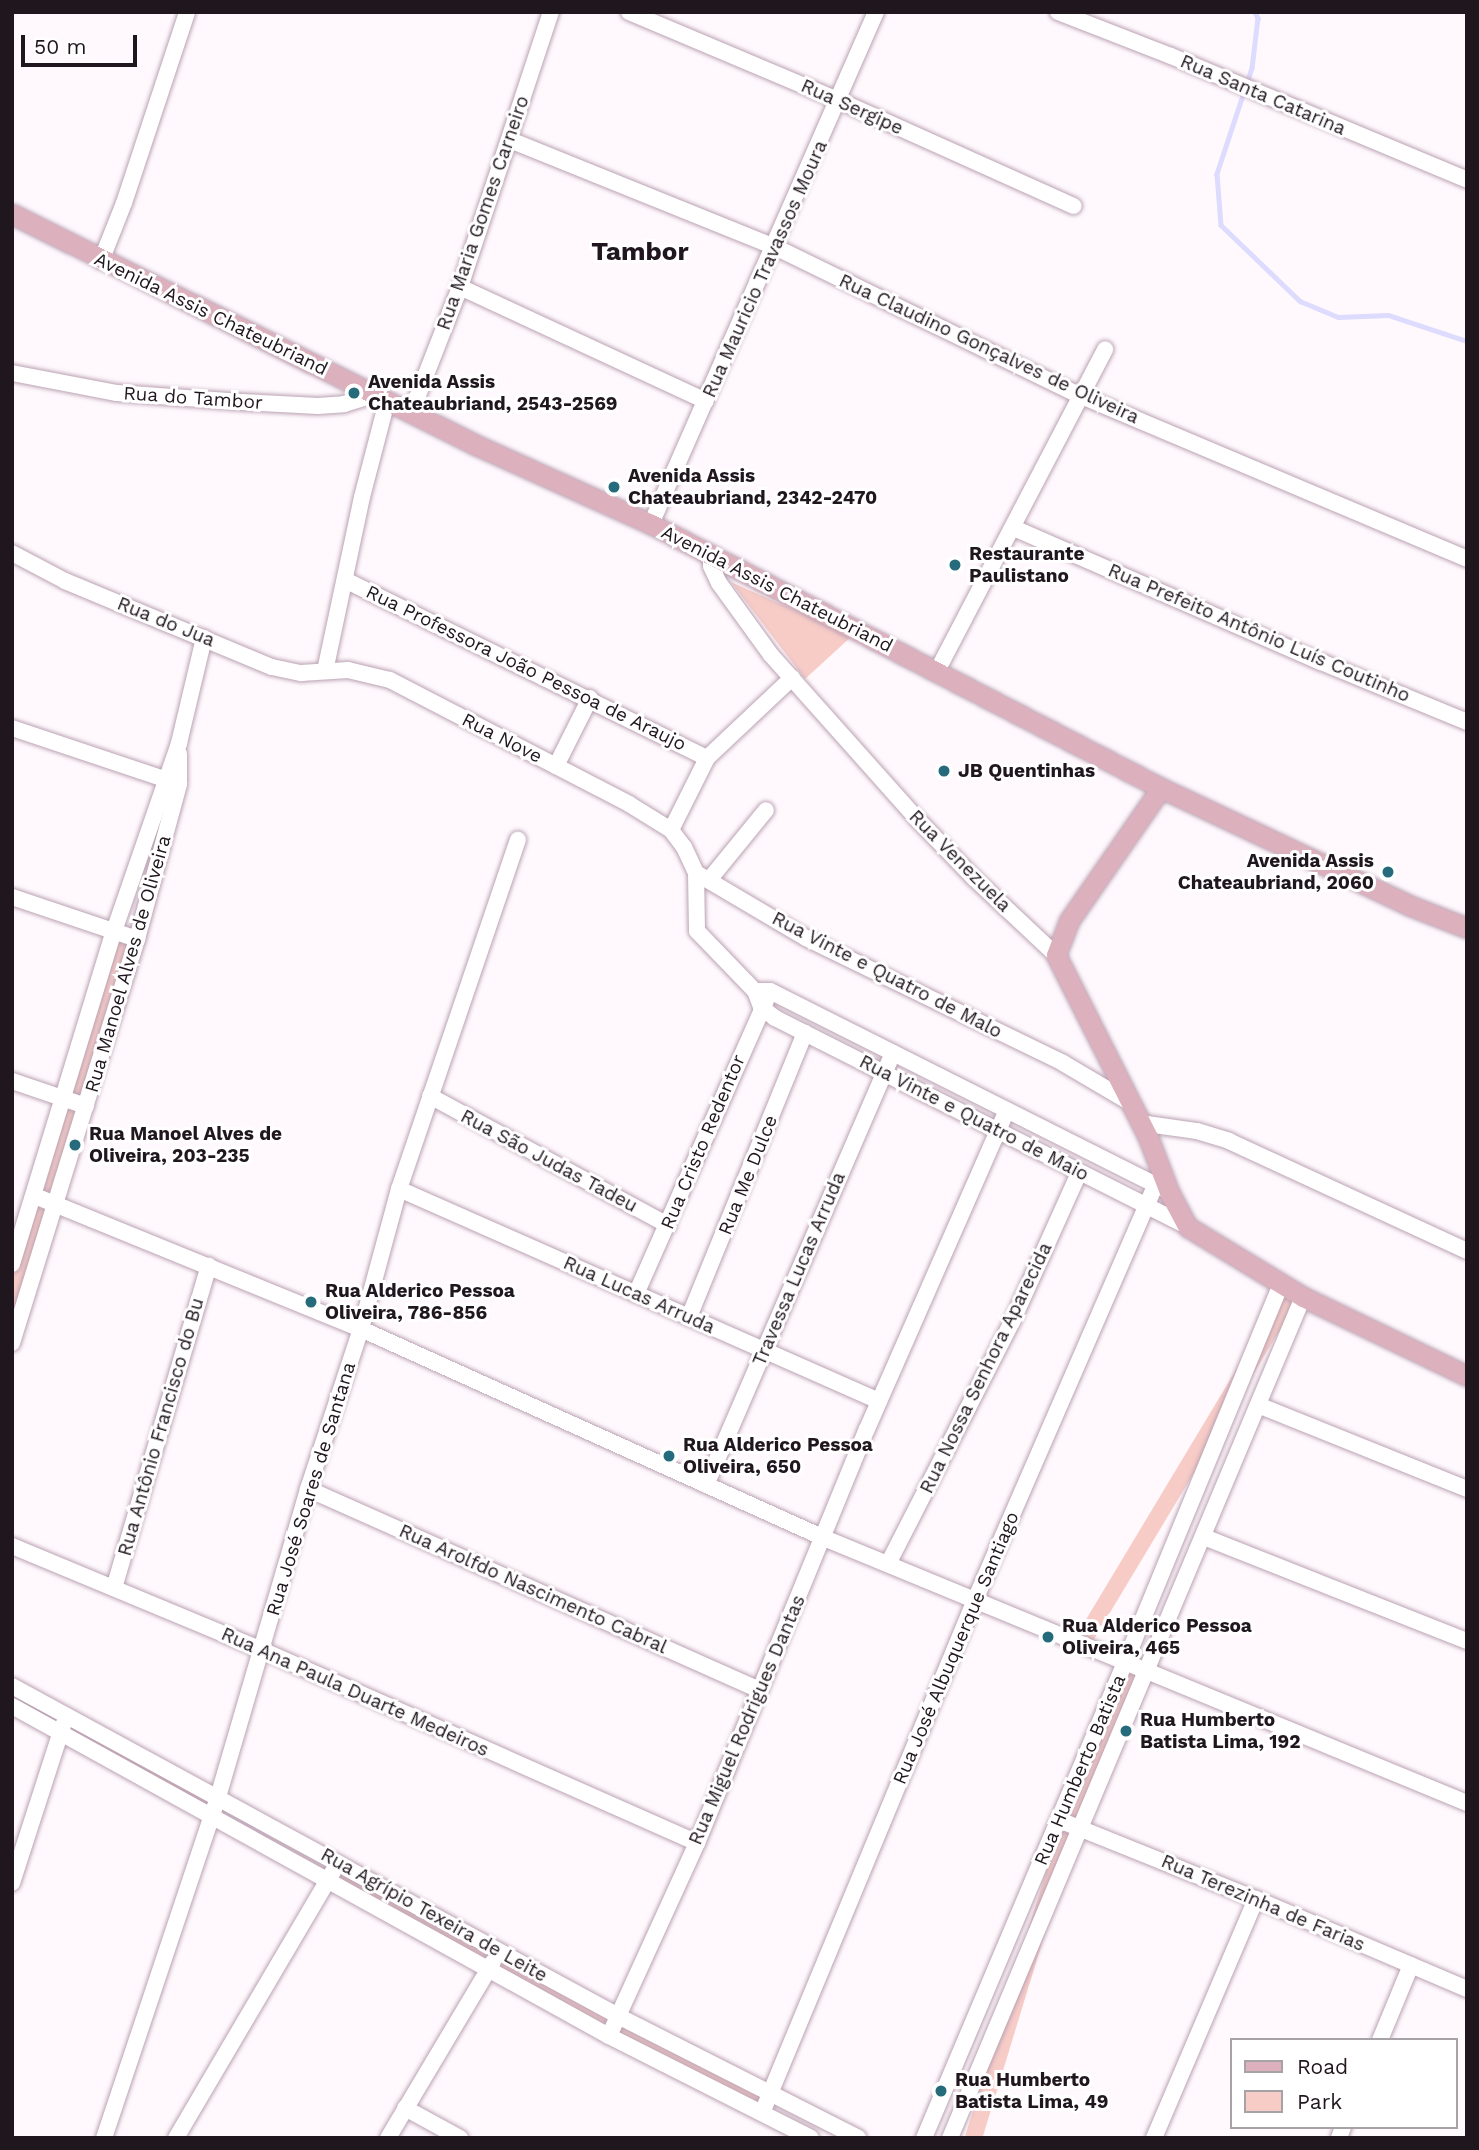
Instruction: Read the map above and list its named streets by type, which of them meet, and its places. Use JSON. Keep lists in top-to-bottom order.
{
  "streets": {
    "main road": ["Avenida Assis Chateubriand", "Rua Venezuela"],
    "street": [
      "Rua Santa Catarina",
      "Rua Sergipe",
      "Rua Maria Gomes Carneiro",
      "Rua Mauricio Travassos Moura",
      "Rua Claudino Gonçalves de Oliveira",
      "Rua do Tambor",
      "Rua do Jua",
      "Rua Prefeito Antônio Luís Coutinho",
      "Rua Professora João Pessoa de Araujo",
      "Rua Nove",
      "Rua Manoel Alves de Oliveira",
      "Rua Vinte e Quatro de Malo",
      "Rua Vinte e Quatro de Maio",
      "Rua Cristo Redentor",
      "Rua São Judas Tadeu",
      "Rua Me Dulce",
      "Travessa Lucas Arruda",
      "Rua Lucas Arruda",
      "Rua Nossa Senhora Aparecida",
      "Rua Antônio Francisco do Bu",
      "Rua José Soares de Santana",
      "Rua Arolfdo Nascimento Cabral",
      "Rua José Albuquerque Santiago",
      "Rua Ana Paula Duarte Medeiros",
      "Rua Miguel Rodrigues Dantas",
      "Rua Humberto Batista",
      "Rua Terezinha de Farias",
      "Rua Agrípio Texeira de Leite"
    ]
  },
  "crossings": [
    ["Rua Sergipe", "Rua Mauricio Travassos Moura"],
    ["Rua Maria Gomes Carneiro", "Avenida Assis Chateubriand"],
    ["Rua Maria Gomes Carneiro", "Rua Claudino Gonçalves de Oliveira"],
    ["Rua Mauricio Travassos Moura", "Avenida Assis Chateubriand"],
    ["Rua Mauricio Travassos Moura", "Rua Claudino Gonçalves de Oliveira"],
    ["Avenida Assis Chateubriand", "Rua do Tambor"],
    ["Avenida Assis Chateubriand", "Rua Venezuela"],
    ["Rua do Jua", "Rua Nove"],
    ["Rua do Jua", "Rua Manoel Alves de Oliveira"],
    ["Rua Venezuela", "Rua Vinte e Quatro de Malo"],
    ["Rua Venezuela", "Rua Vinte e Quatro de Maio"],
    ["Rua Venezuela", "Rua José Albuquerque Santiago"],
    ["Rua Vinte e Quatro de Maio", "Rua Cristo Redentor"],
    ["Rua Vinte e Quatro de Maio", "Rua Me Dulce"],
    ["Rua Vinte e Quatro de Maio", "Travessa Lucas Arruda"],
    ["Rua Vinte e Quatro de Maio", "Rua Nossa Senhora Aparecida"],
    ["Rua Vinte e Quatro de Maio", "Rua José Albuquerque Santiago"],
    ["Rua Vinte e Quatro de Maio", "Rua Miguel Rodrigues Dantas"],
    ["Rua Cristo Redentor", "Rua São Judas Tadeu"],
    ["Rua Cristo Redentor", "Rua Lucas Arruda"],
    ["Rua São Judas Tadeu", "Rua José Soares de Santana"],
    ["Rua Me Dulce", "Rua Lucas Arruda"],
    ["Travessa Lucas Arruda", "Rua Lucas Arruda"],
    ["Rua Lucas Arruda", "Rua José Soares de Santana"],
    ["Rua Lucas Arruda", "Rua Miguel Rodrigues Dantas"],
    ["Rua Antônio Francisco do Bu", "Rua Ana Paula Duarte Medeiros"],
    ["Rua José Soares de Santana", "Rua Arolfdo Nascimento Cabral"],
    ["Rua José Soares de Santana", "Rua Ana Paula Duarte Medeiros"],
    ["Rua José Soares de Santana", "Rua Agrípio Texeira de Leite"],
    ["Rua Arolfdo Nascimento Cabral", "Rua Miguel Rodrigues Dantas"],
    ["Rua José Albuquerque Santiago", "Rua Agrípio Texeira de Leite"],
    ["Rua Ana Paula Duarte Medeiros", "Rua Miguel Rodrigues Dantas"],
    ["Rua Miguel Rodrigues Dantas", "Rua Agrípio Texeira de Leite"],
    ["Rua Humberto Batista", "Rua Terezinha de Farias"]
  ],
  "districts": ["Tambor"],
  "places": [
    "Avenida Assis Chateaubriand, 2543-2569",
    "Avenida Assis Chateaubriand, 2342-2470",
    "Restaurante Paulistano",
    "JB Quentinhas",
    "Avenida Assis Chateaubriand, 2060",
    "Rua Manoel Alves de Oliveira, 203-235",
    "Rua Alderico Pessoa Oliveira, 786-856",
    "Rua Alderico Pessoa Oliveira, 650",
    "Rua Alderico Pessoa Oliveira, 465",
    "Rua Humberto Batista Lima, 192",
    "Rua Humberto Batista Lima, 49"
  ],
  "legend": ["Road", "Park"],
  "scale_bar": "50 m"
}
